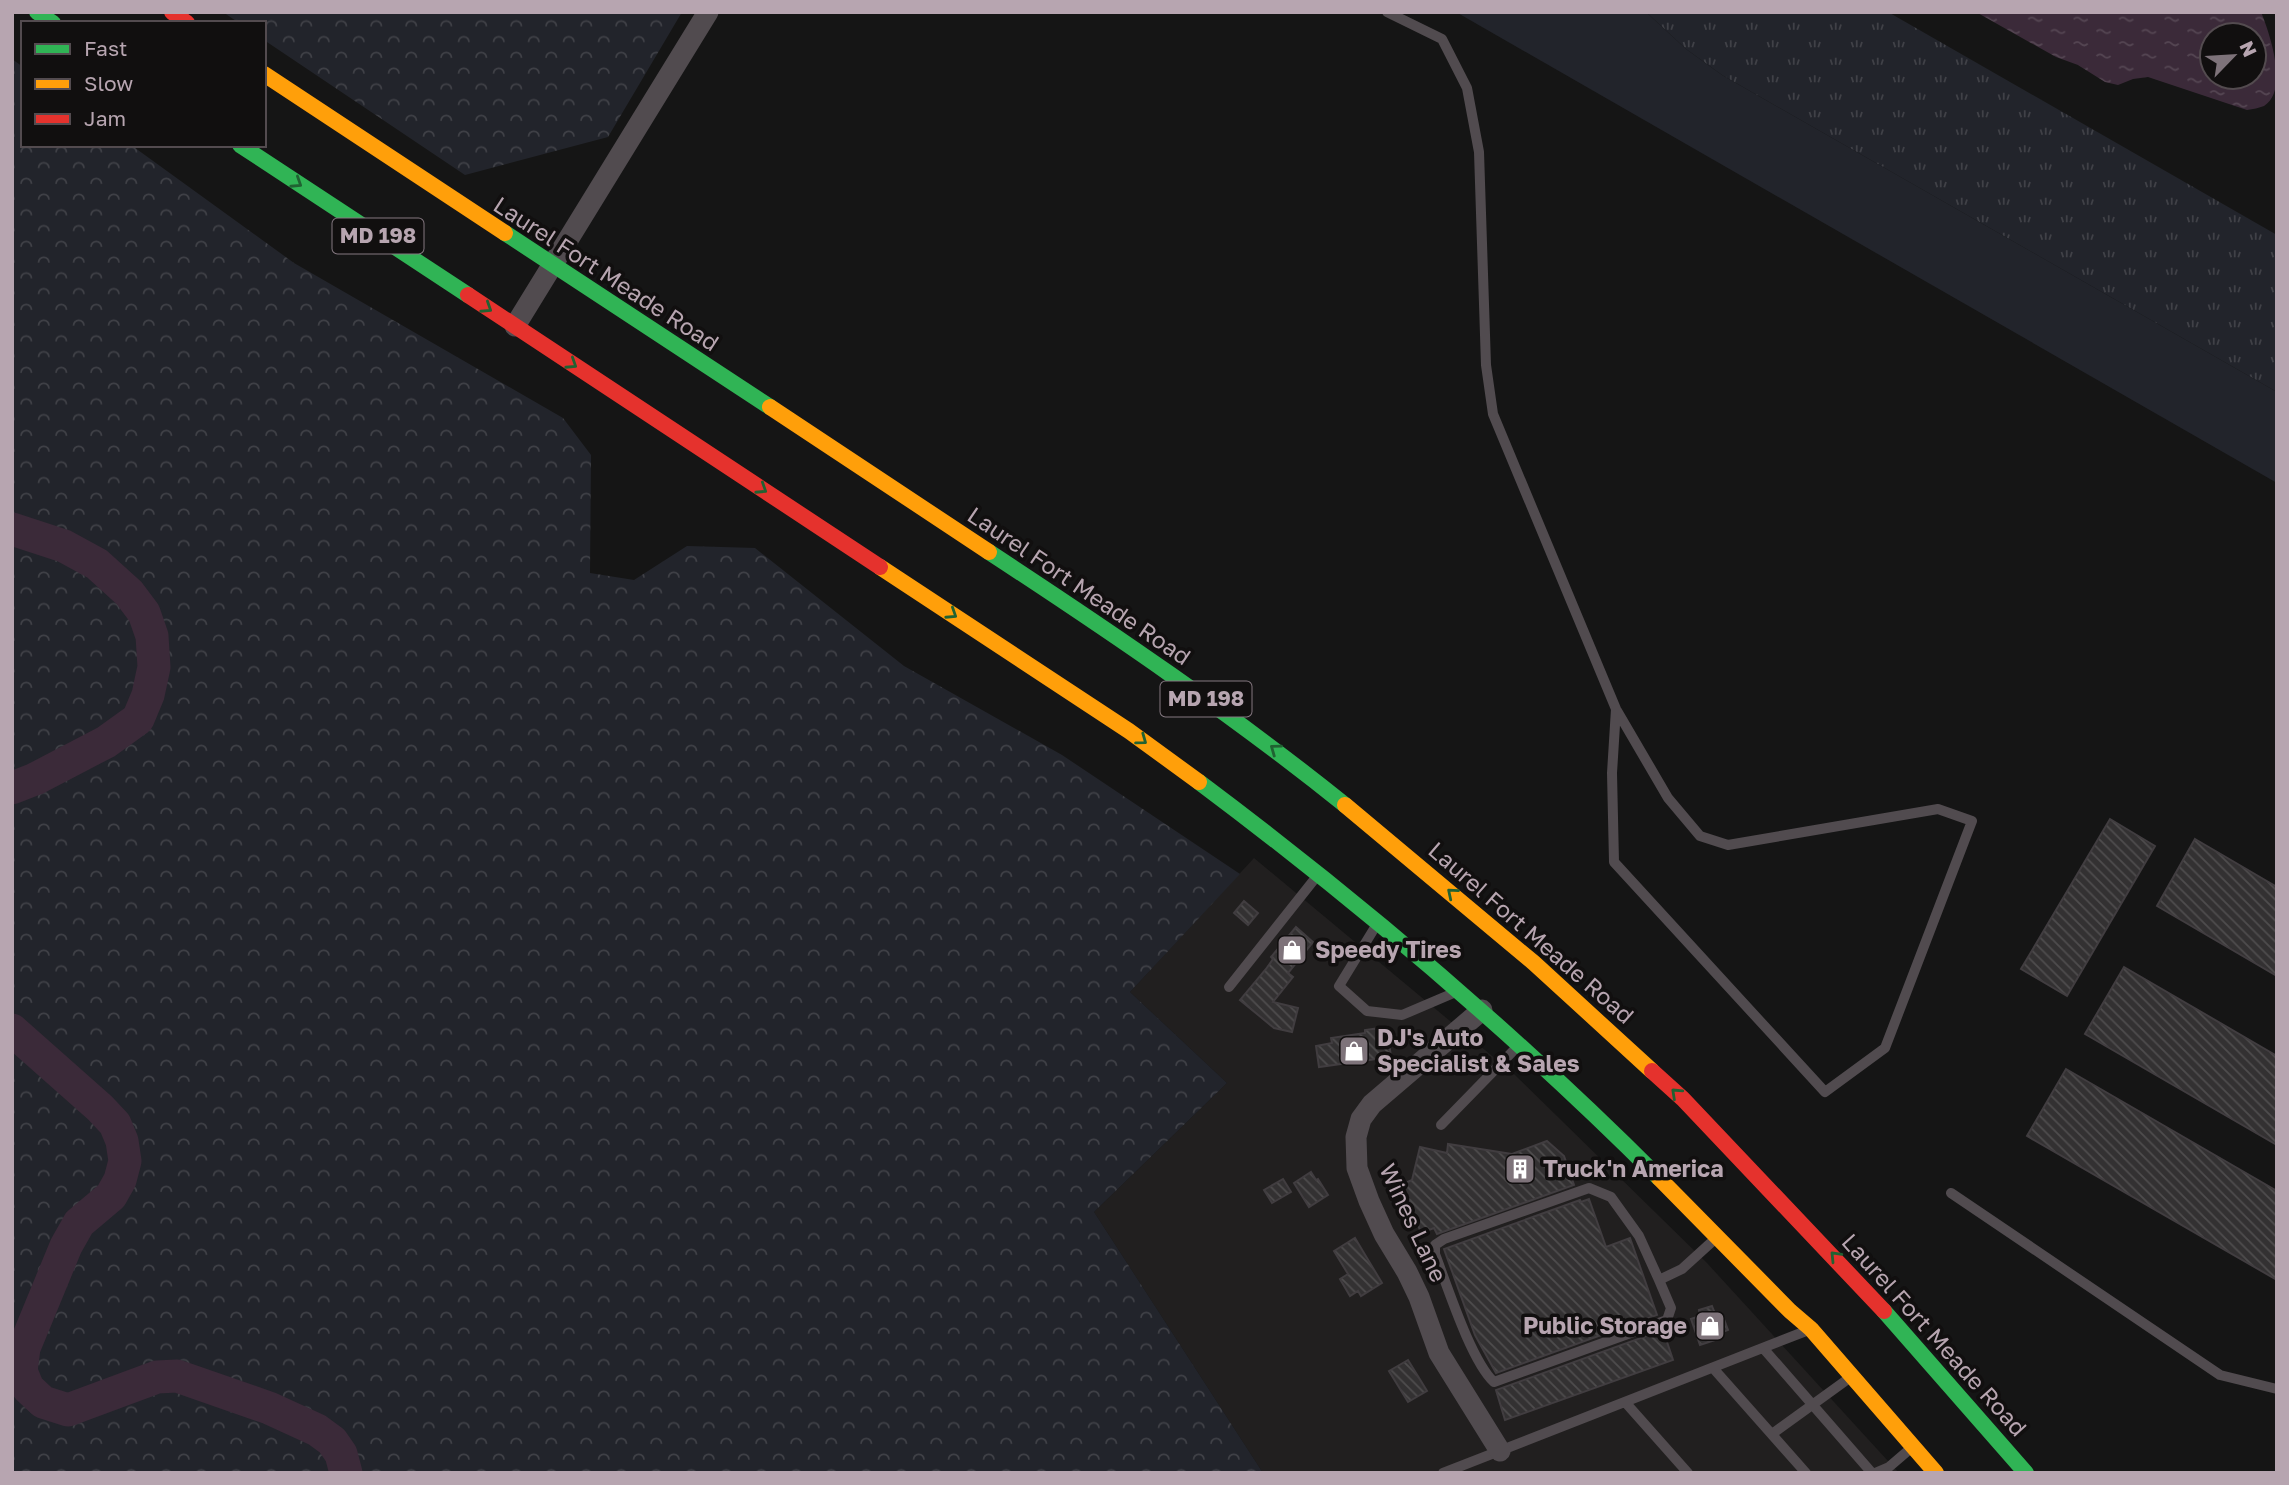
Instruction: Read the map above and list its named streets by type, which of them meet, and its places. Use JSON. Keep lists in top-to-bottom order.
{
  "streets": {
    "main road": ["MD 198", "Laurel Fort Meade Road"],
    "street": ["Wines Lane"]
  },
  "crossings": [
    ["MD 198", "Wines Lane"]
  ],
  "places": {
    "shop": ["Speedy Tires", "DJ's Auto Specialist & Sales", "Public Storage"],
    "building": ["Truck'n America"]
  },
  "legend": ["Fast", "Slow", "Jam"],
  "north": "top right"
}
